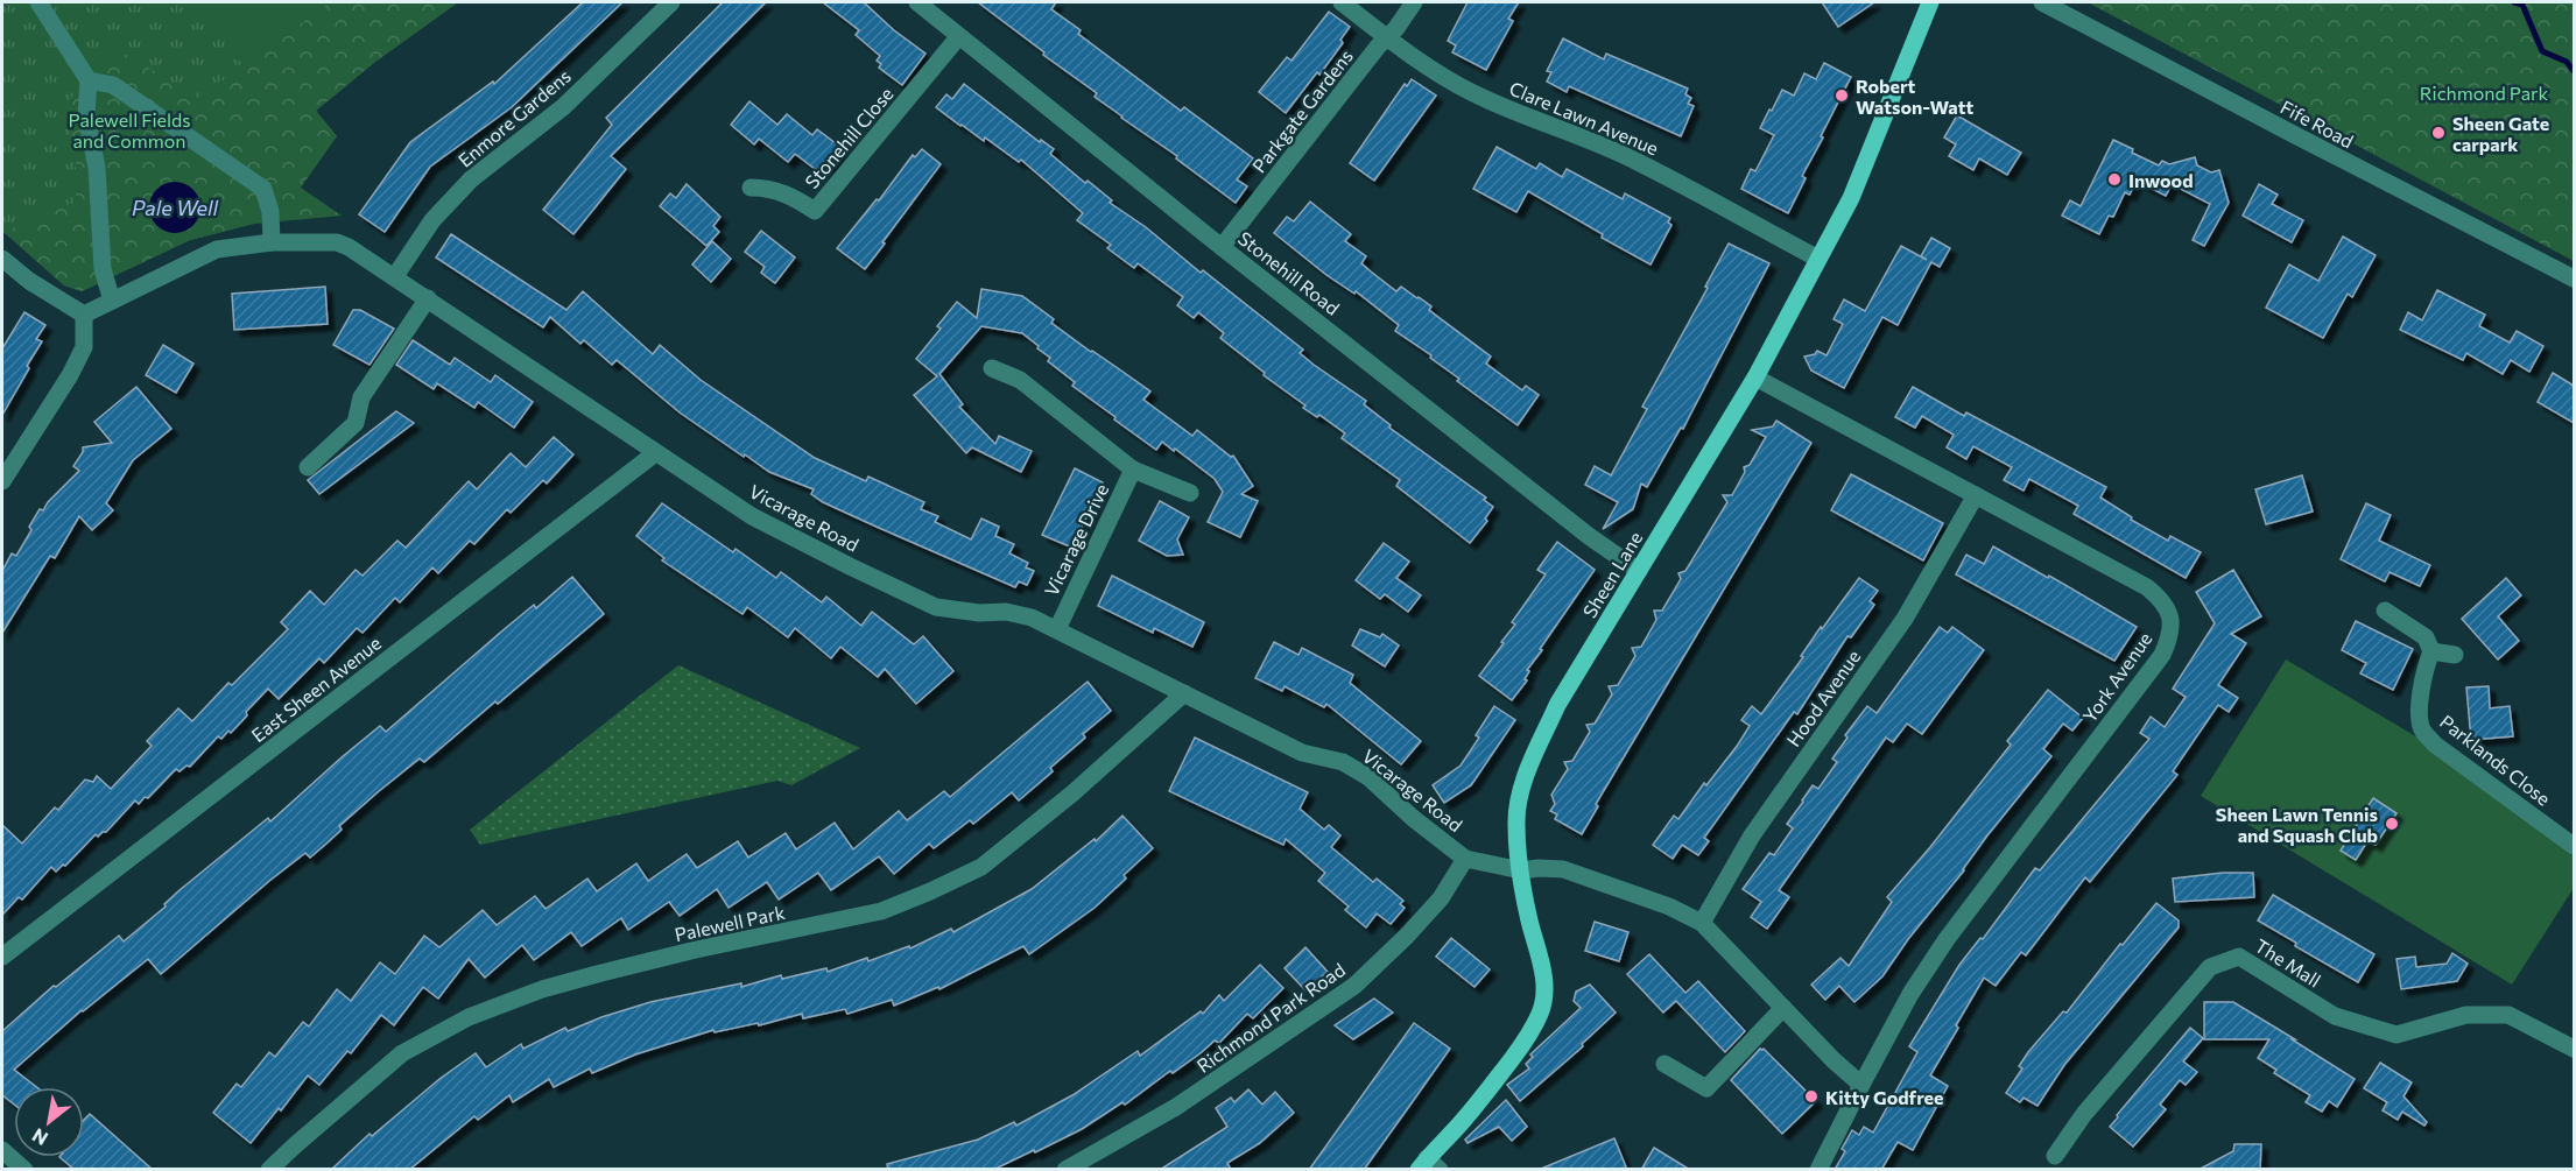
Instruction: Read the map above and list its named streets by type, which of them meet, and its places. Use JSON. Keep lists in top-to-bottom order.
{
  "streets": {
    "main road": ["Sheen Lane"],
    "street": [
      "Parkgate Gardens",
      "Enmore Gardens",
      "Clare Lawn Avenue",
      "Fife Road",
      "Stonehill Close",
      "Stonehill Road",
      "Vicarage Road",
      "Vicarage Drive",
      "York Avenue",
      "East Sheen Avenue",
      "Hood Avenue",
      "Parklands Close",
      "Palewell Park",
      "The Mall",
      "Richmond Park Road"
    ]
  },
  "crossings": [
    ["Parkgate Gardens", "Clare Lawn Avenue"],
    ["Parkgate Gardens", "Stonehill Road"],
    ["Enmore Gardens", "Vicarage Road"],
    ["Clare Lawn Avenue", "Sheen Lane"],
    ["Stonehill Close", "Stonehill Road"],
    ["Stonehill Road", "Sheen Lane"],
    ["Vicarage Road", "Vicarage Drive"],
    ["Vicarage Road", "Sheen Lane"],
    ["Vicarage Road", "East Sheen Avenue"],
    ["Vicarage Road", "Palewell Park"],
    ["Vicarage Road", "Richmond Park Road"],
    ["Sheen Lane", "York Avenue"],
    ["York Avenue", "Hood Avenue"]
  ],
  "water": ["Pale Well"],
  "parks": ["Richmond Park", "Palewell Fields and Common"],
  "places": [
    "Robert Watson-Watt",
    "Sheen Gate carpark",
    "Inwood",
    "Sheen Lawn Tennis and Squash Club",
    "Kitty Godfree"
  ],
  "north": "bottom left"
}
